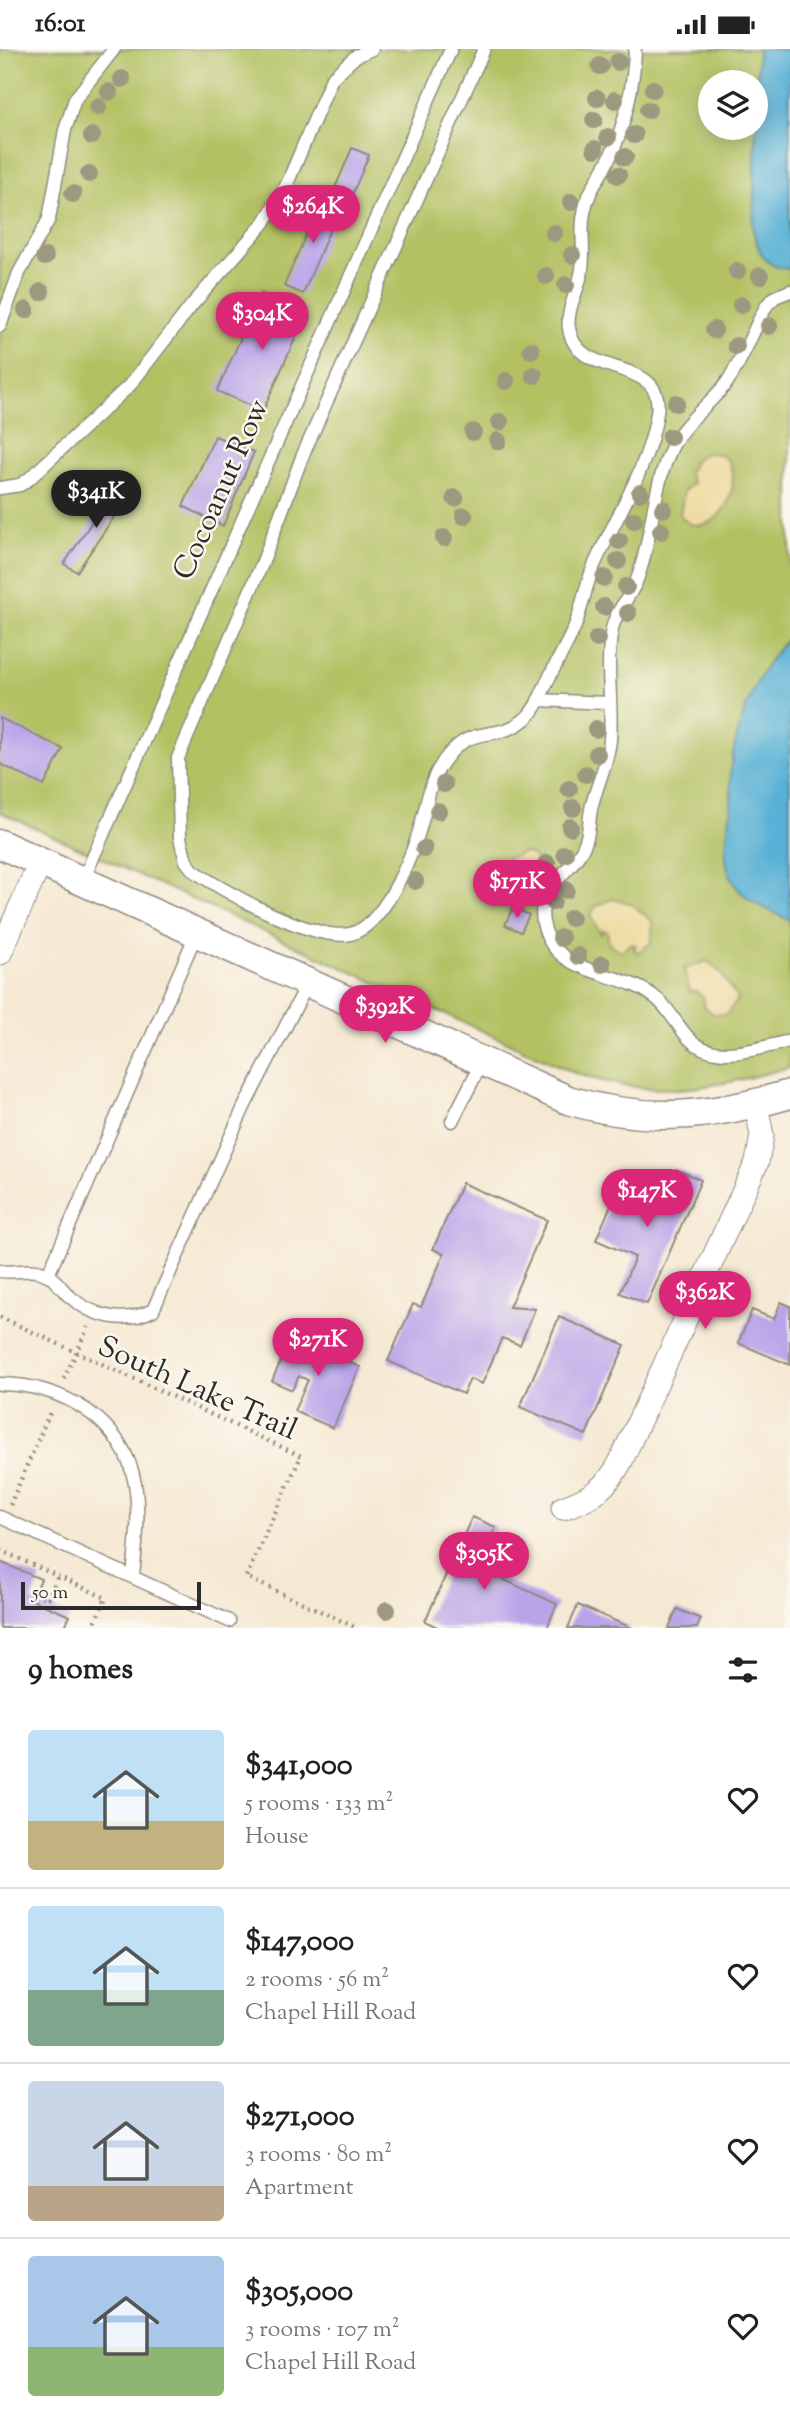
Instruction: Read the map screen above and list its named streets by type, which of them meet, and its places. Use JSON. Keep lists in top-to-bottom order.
{
  "streets": {
    "lane": ["Cocoanut Row"],
    "path": ["South Lake Trail"]
  },
  "scale_bar": "50 m",
  "page": {
    "status": "16:01",
    "price": [
      "$264K",
      "$304K",
      "$341K",
      "$171K",
      "$392K",
      "$147K",
      "$362K",
      "$271K",
      "$305K"
    ],
    "scale": "50 m",
    "heading": "9 homes",
    "list": [
      {
        "name": "$341,000",
        "note": "5 rooms · 133 m² · House"
      },
      {
        "name": "$147,000",
        "note": "2 rooms · 56 m² · Chapel Hill Road"
      },
      {
        "name": "$271,000",
        "note": "3 rooms · 80 m² · Apartment"
      },
      {
        "name": "$305,000",
        "note": "3 rooms · 107 m² · Chapel Hill Road"
      }
    ]
  }
}
